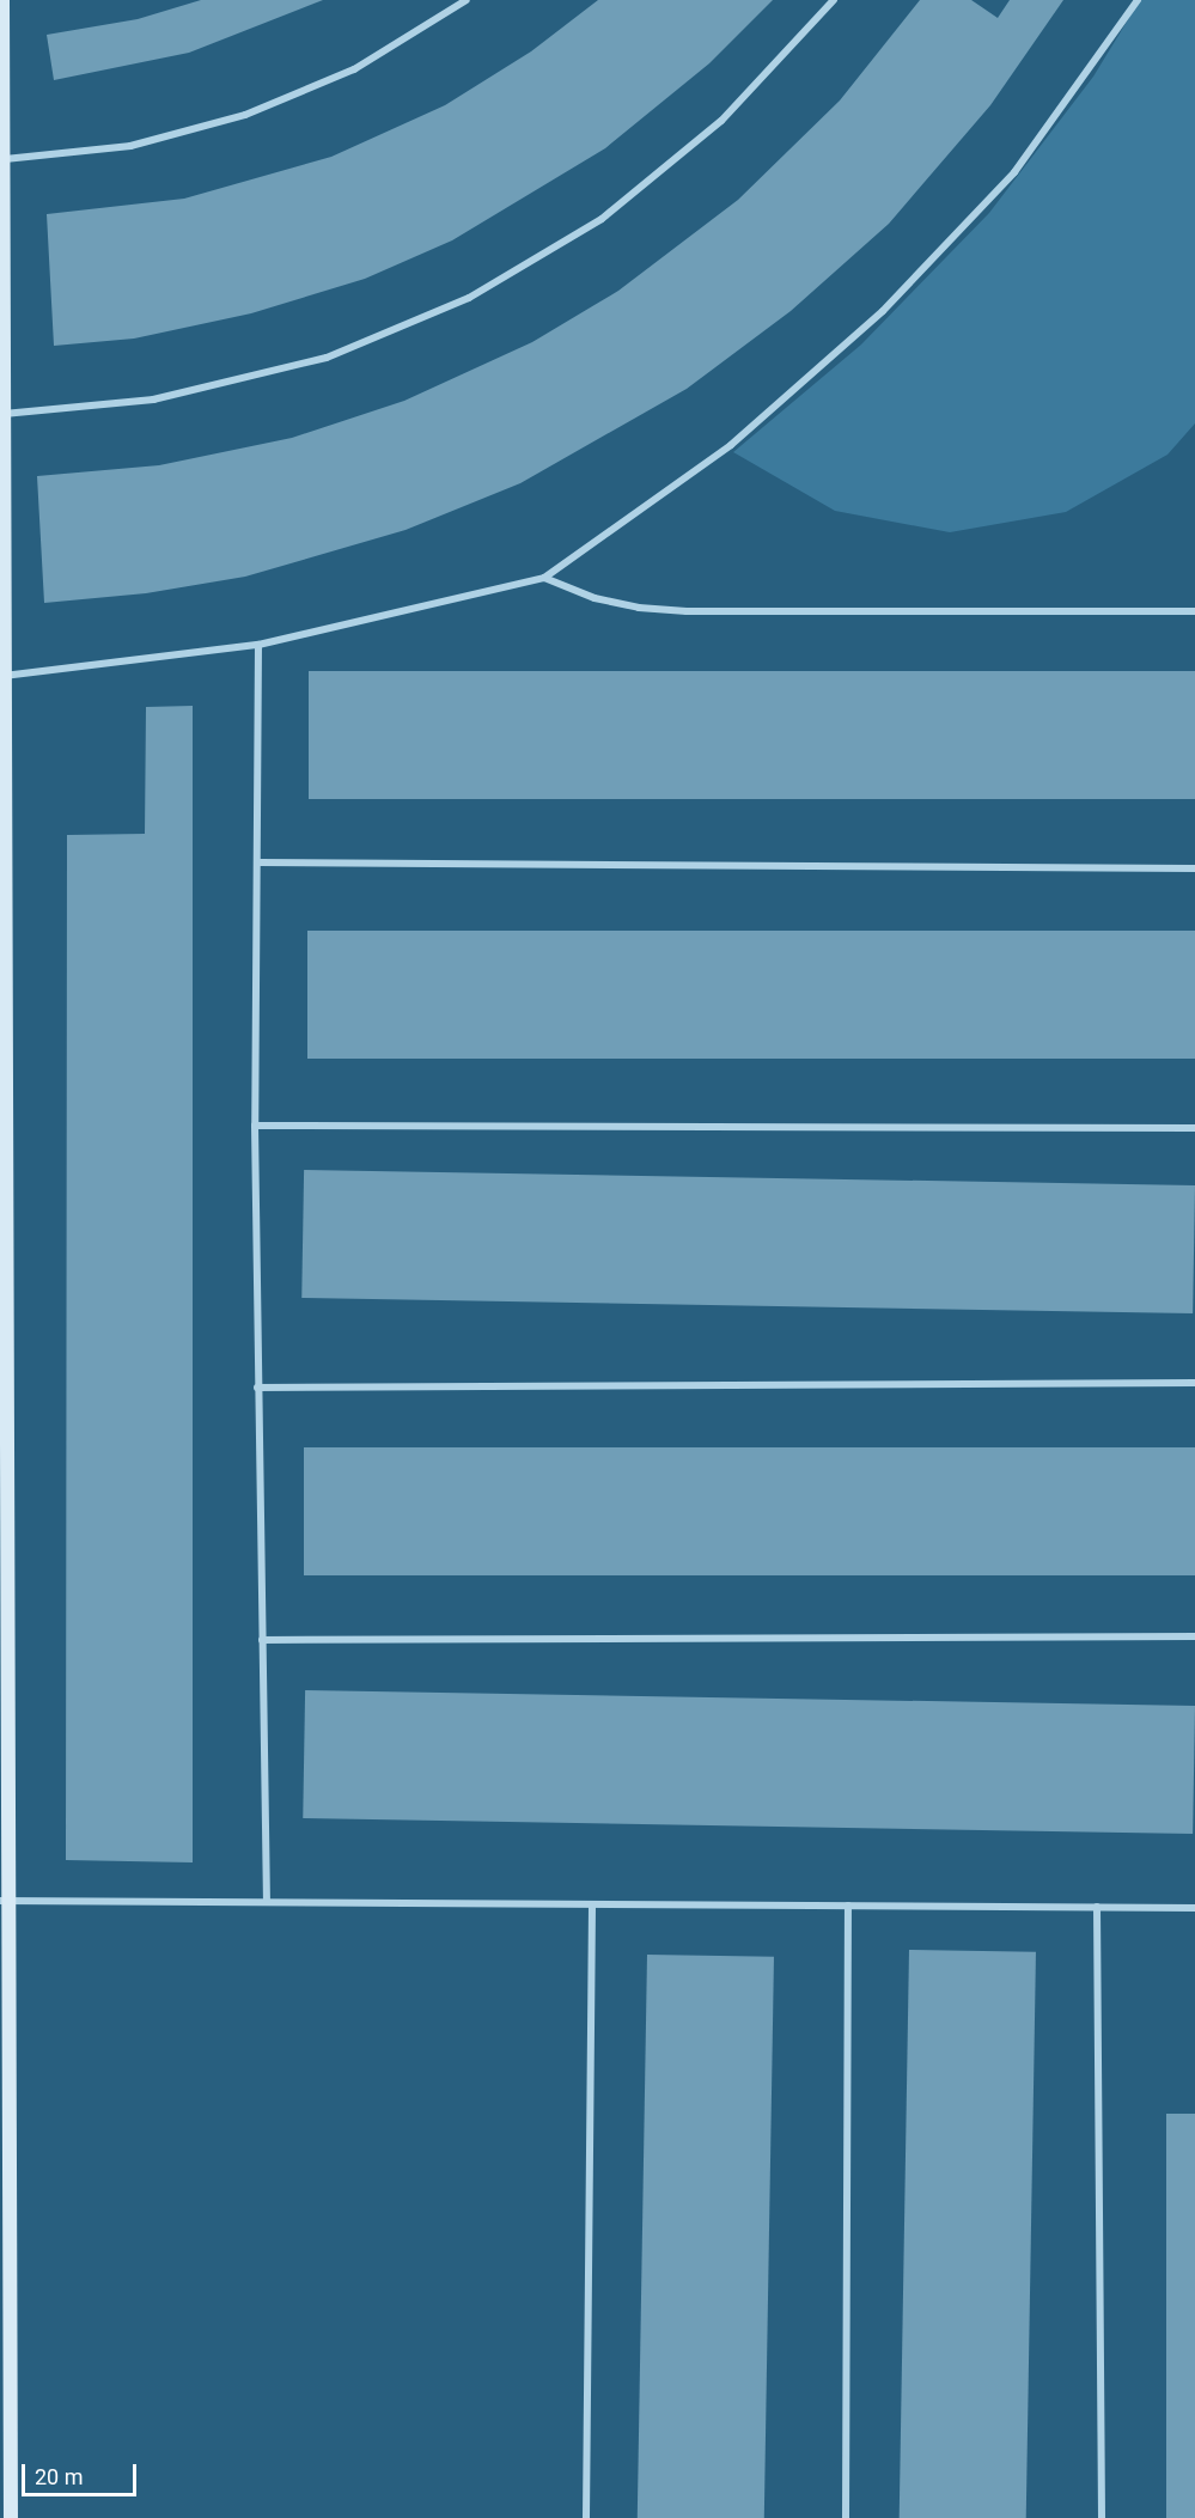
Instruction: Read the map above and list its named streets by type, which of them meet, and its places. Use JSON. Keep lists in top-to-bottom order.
{
  "scale_bar": "20 m"
}
